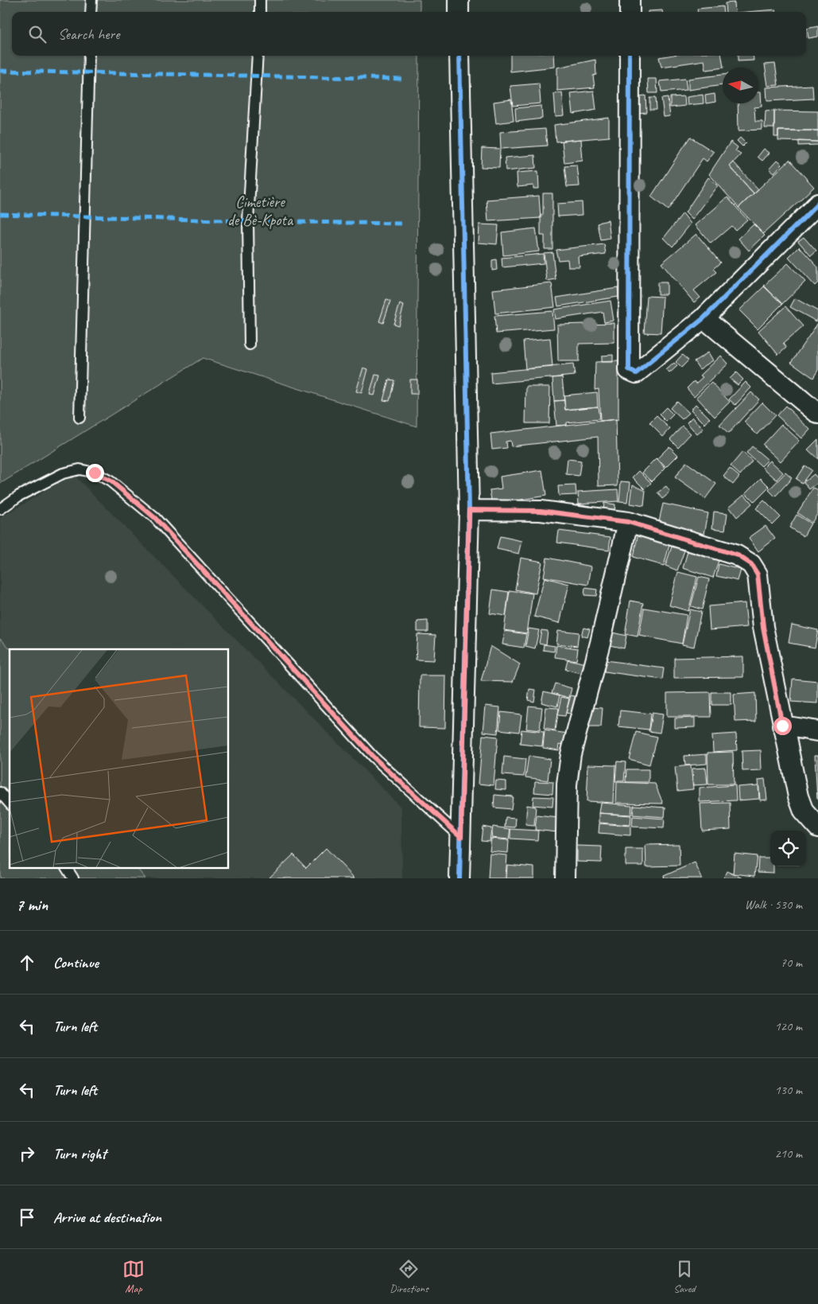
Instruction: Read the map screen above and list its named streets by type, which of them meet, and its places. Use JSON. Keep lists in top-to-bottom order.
{
  "parks": ["Cimetière de Bè-Kpota"],
  "north": "left",
  "page": {
    "search": "Search here",
    "heading": ["7 min", "Walk · 530 m"],
    "list": [
      ["Continue", "70 m"],
      ["Turn left", "120 m"],
      ["Turn left", "130 m"],
      ["Turn right", "210 m"],
      "Arrive at destination"
    ],
    "nav": ["Map", "Directions", "Saved"]
  }
}
